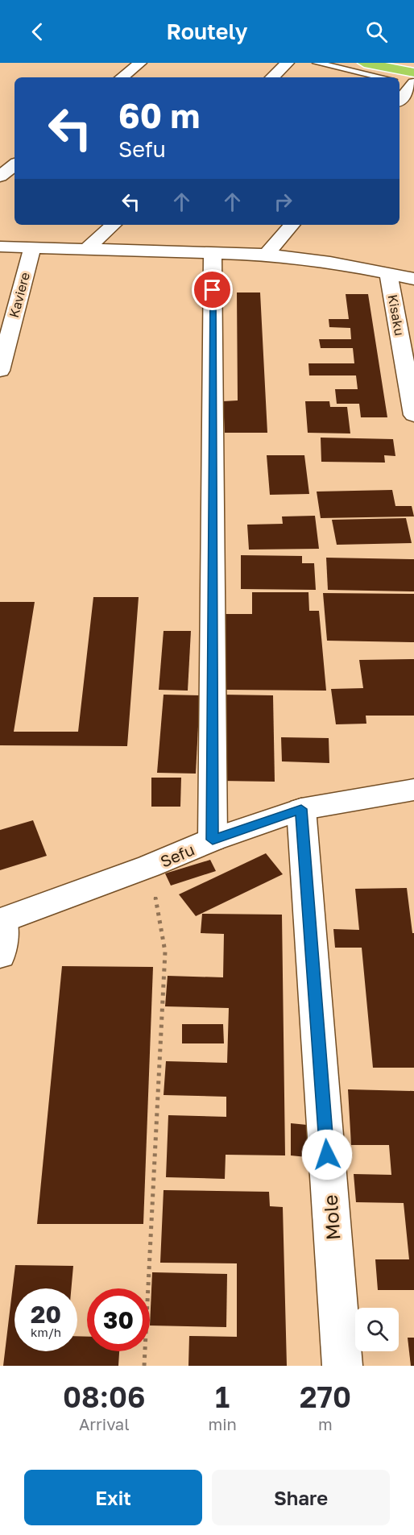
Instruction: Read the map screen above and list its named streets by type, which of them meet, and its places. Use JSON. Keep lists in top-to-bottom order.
{
  "streets": {
    "street": [
      "Kaviere",
      "Kisaku",
      "Sefu",
      "Mole"
    ]
  },
  "crossings": [
    ["Sefu", "Mole"]
  ],
  "page": {
    "header": "Routely",
    "turn": ["60 m", "Sefu"],
    "speed": "20 km/h",
    "limit": "30",
    "eta": [
      "08:06",
      "Arrival",
      "1",
      "min",
      "270",
      "m"
    ],
    "buttons": ["Exit", "Share"]
  }
}
